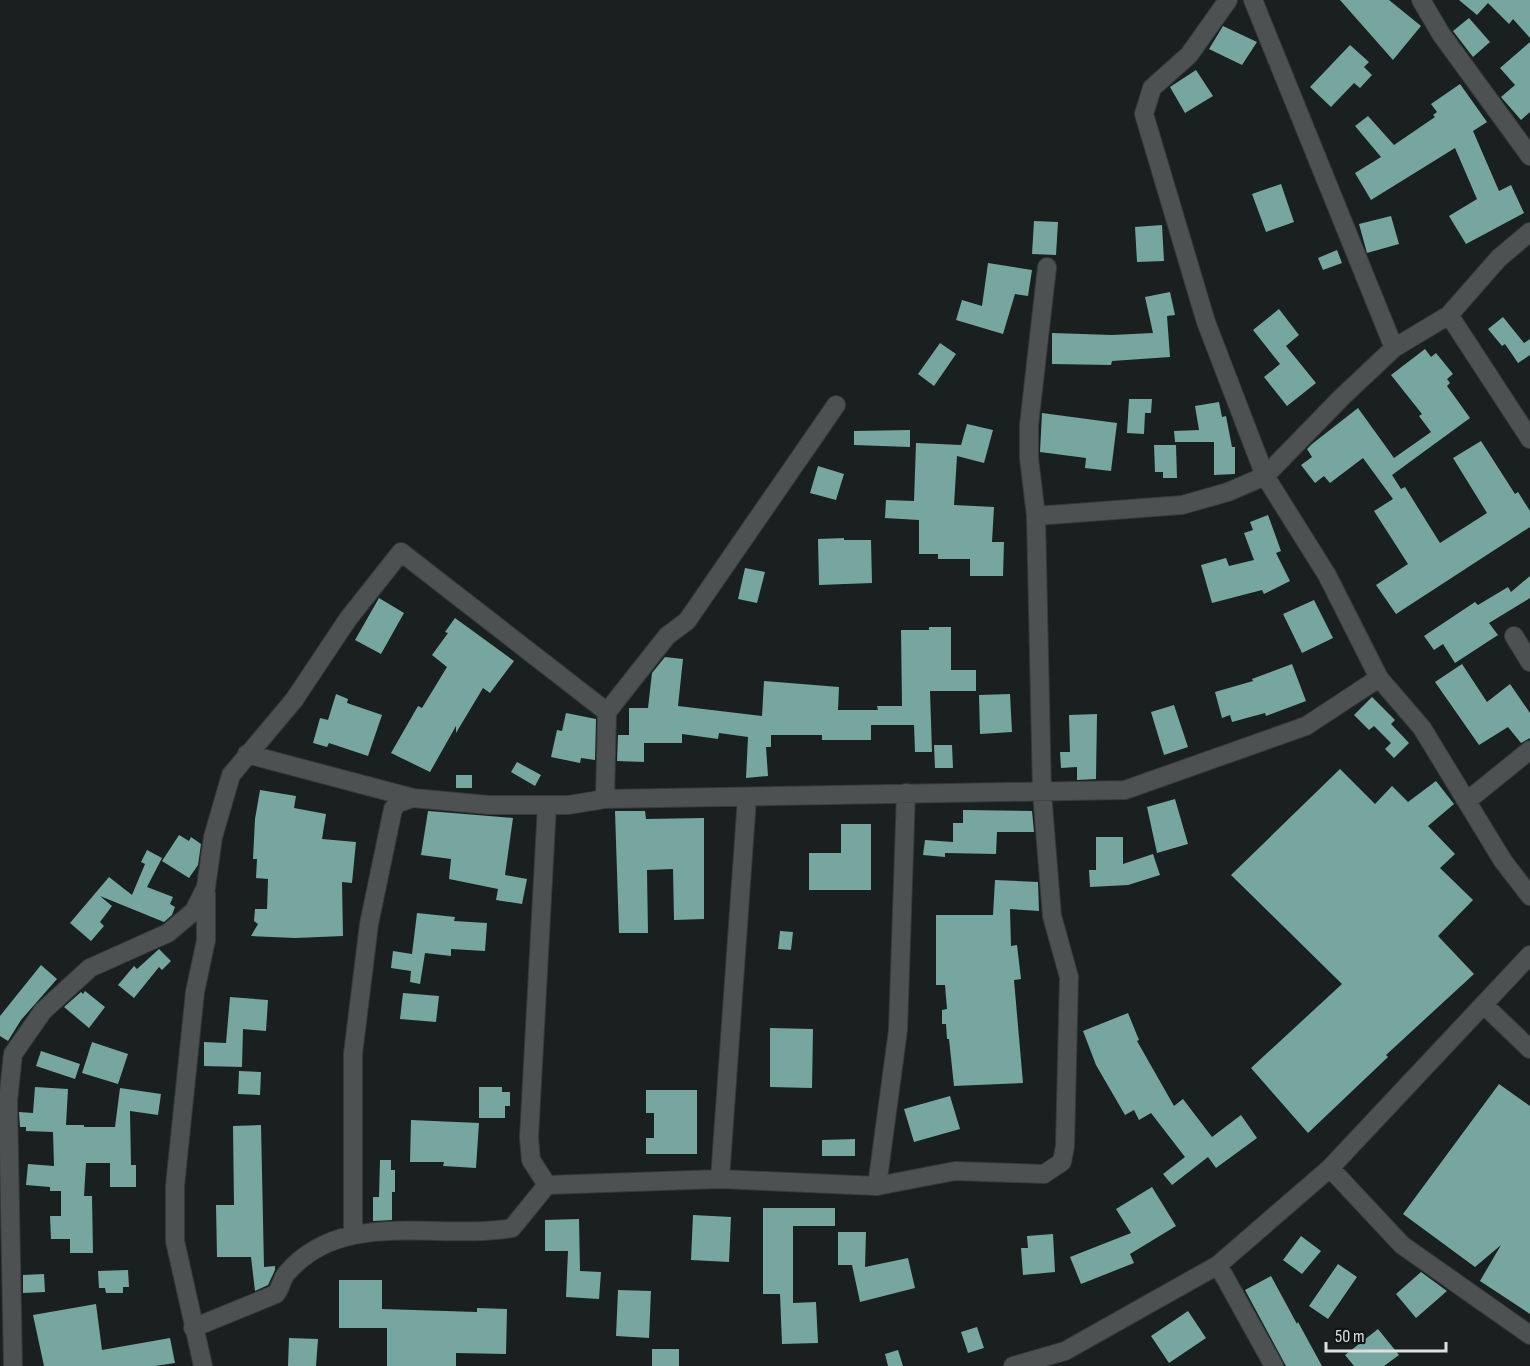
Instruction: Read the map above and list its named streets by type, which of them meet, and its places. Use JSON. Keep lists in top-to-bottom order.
{
  "scale_bar": "50 m"
}
